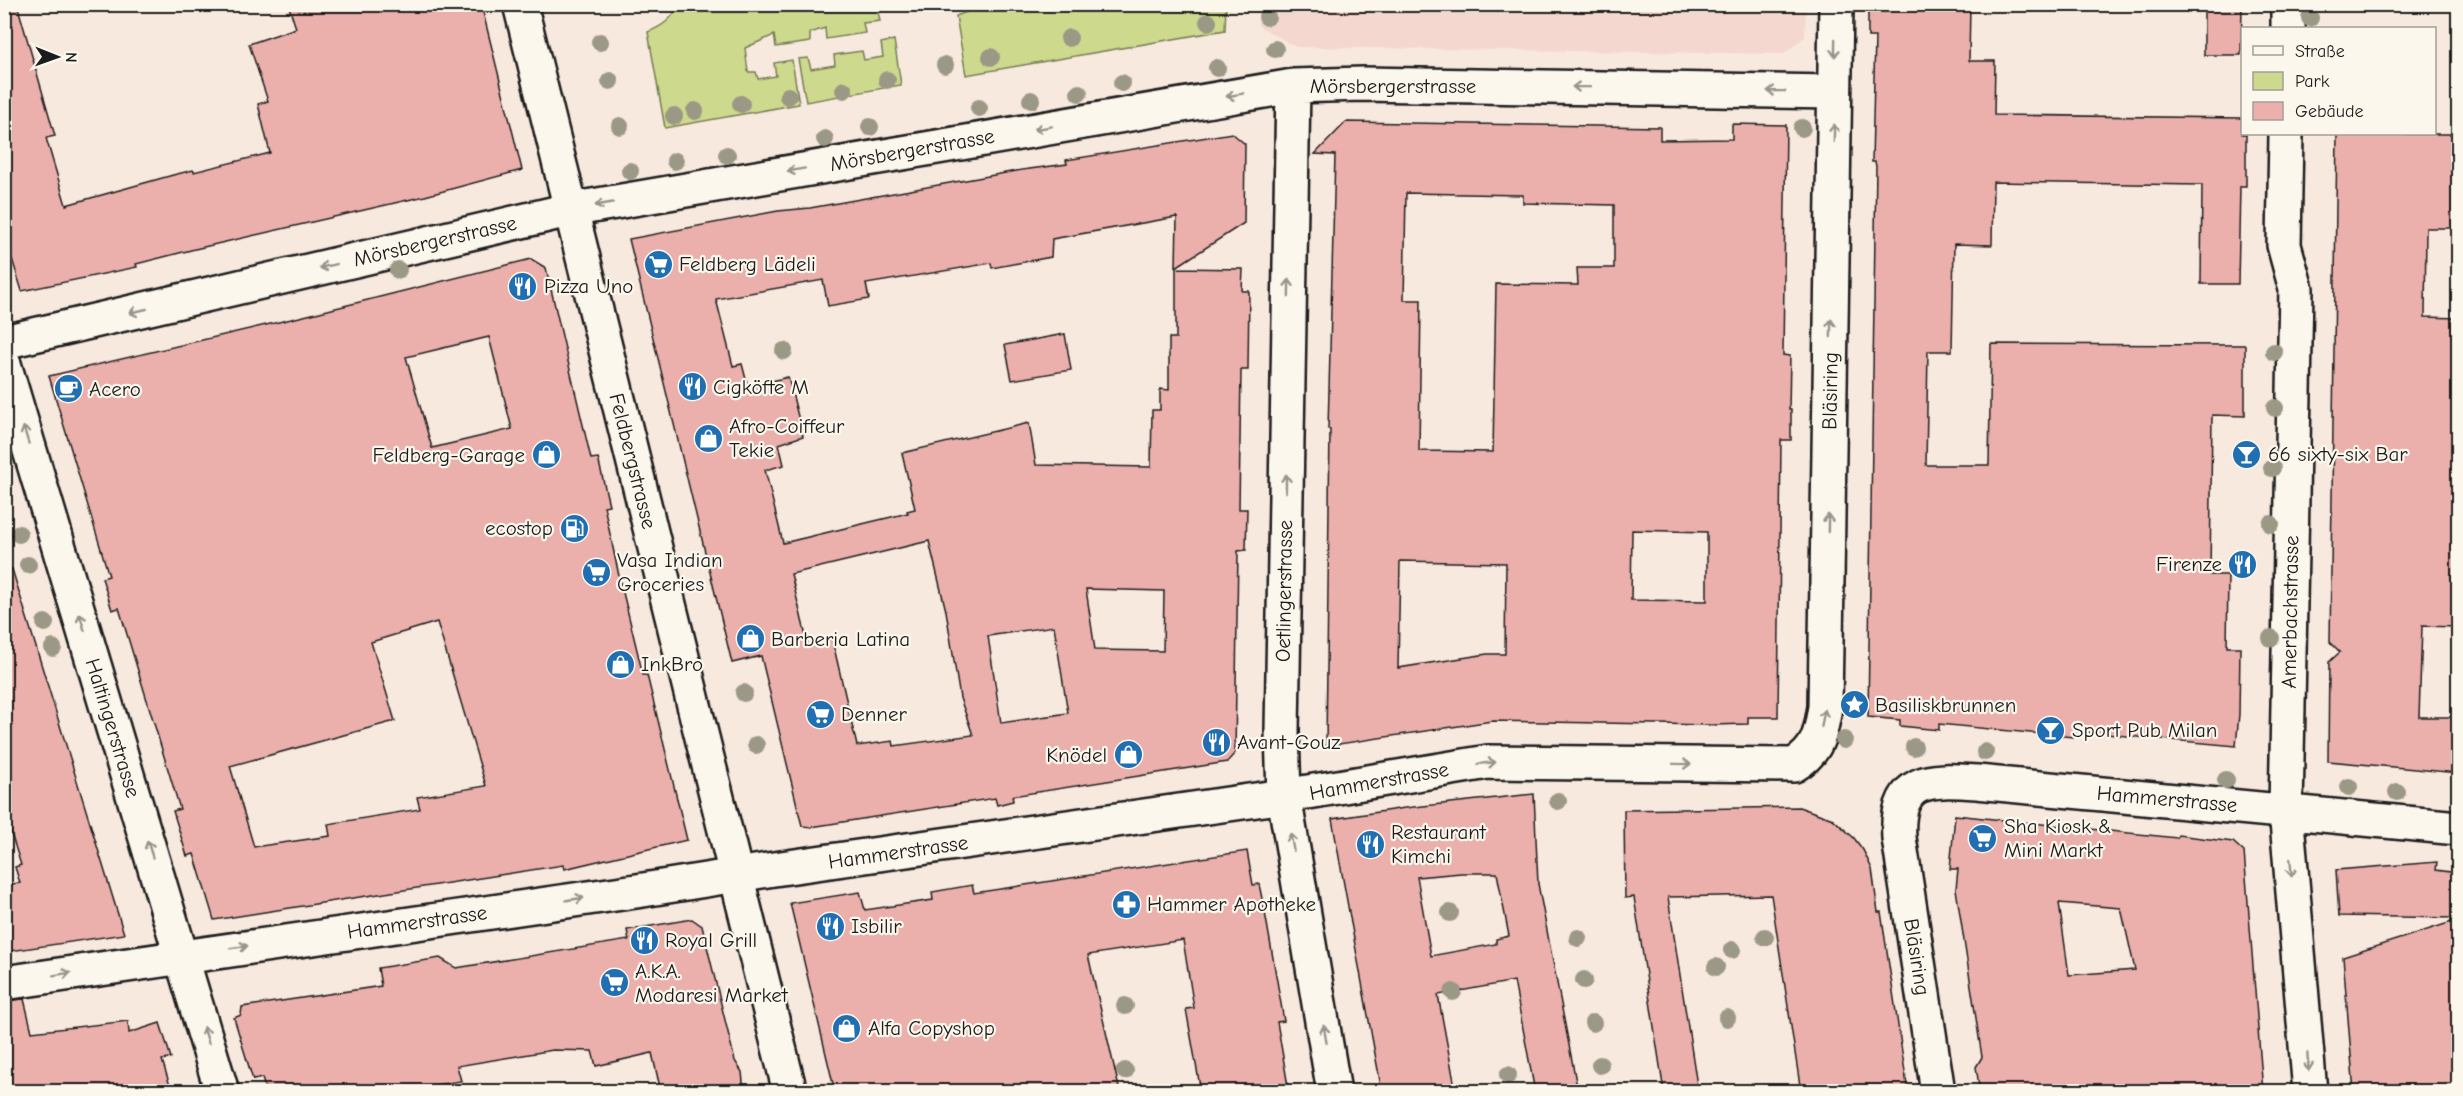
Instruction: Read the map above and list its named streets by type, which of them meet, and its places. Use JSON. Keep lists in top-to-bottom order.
{
  "streets": {
    "street": [
      "Mörsbergerstrasse",
      "Bläsiring",
      "Feldbergstrasse",
      "Oetlingerstrasse",
      "Amerbachstrasse",
      "Haltingerstrasse",
      "Hammerstrasse"
    ]
  },
  "crossings": [
    ["Mörsbergerstrasse", "Bläsiring"],
    ["Mörsbergerstrasse", "Feldbergstrasse"],
    ["Mörsbergerstrasse", "Oetlingerstrasse"],
    ["Bläsiring", "Hammerstrasse"],
    ["Feldbergstrasse", "Hammerstrasse"],
    ["Oetlingerstrasse", "Hammerstrasse"],
    ["Amerbachstrasse", "Hammerstrasse"],
    ["Haltingerstrasse", "Hammerstrasse"]
  ],
  "one_way": [
    "Mörsbergerstrasse",
    "Oetlingerstrasse",
    "Haltingerstrasse",
    "Hammerstrasse"
  ],
  "places": {
    "supermarket": [
      "Feldberg Lädeli",
      "Vasa Indian Groceries",
      "Denner",
      "Sha Kiosk & Mini Markt",
      "A.K.A. Modaresi Market"
    ],
    "restaurant": [
      "Pizza Uno",
      "Cigköfte M",
      "Firenze",
      "Avant-Gouz",
      "Restaurant Kimchi",
      "Isbilir",
      "Royal Grill"
    ],
    "cafe": ["Acero"],
    "shop": [
      "Afro-Coiffeur Tekie",
      "Feldberg-Garage",
      "Barberia Latina",
      "InkBro",
      "Knödel",
      "Alfa Copyshop"
    ],
    "bar": ["66 sixty-six Bar", "Sport Pub Milan"],
    "fuel station": ["ecostop"],
    "place": ["Basiliskbrunnen"],
    "pharmacy": ["Hammer Apotheke"]
  },
  "legend": ["Straße", "Park", "Gebäude"],
  "north": "right"
}
